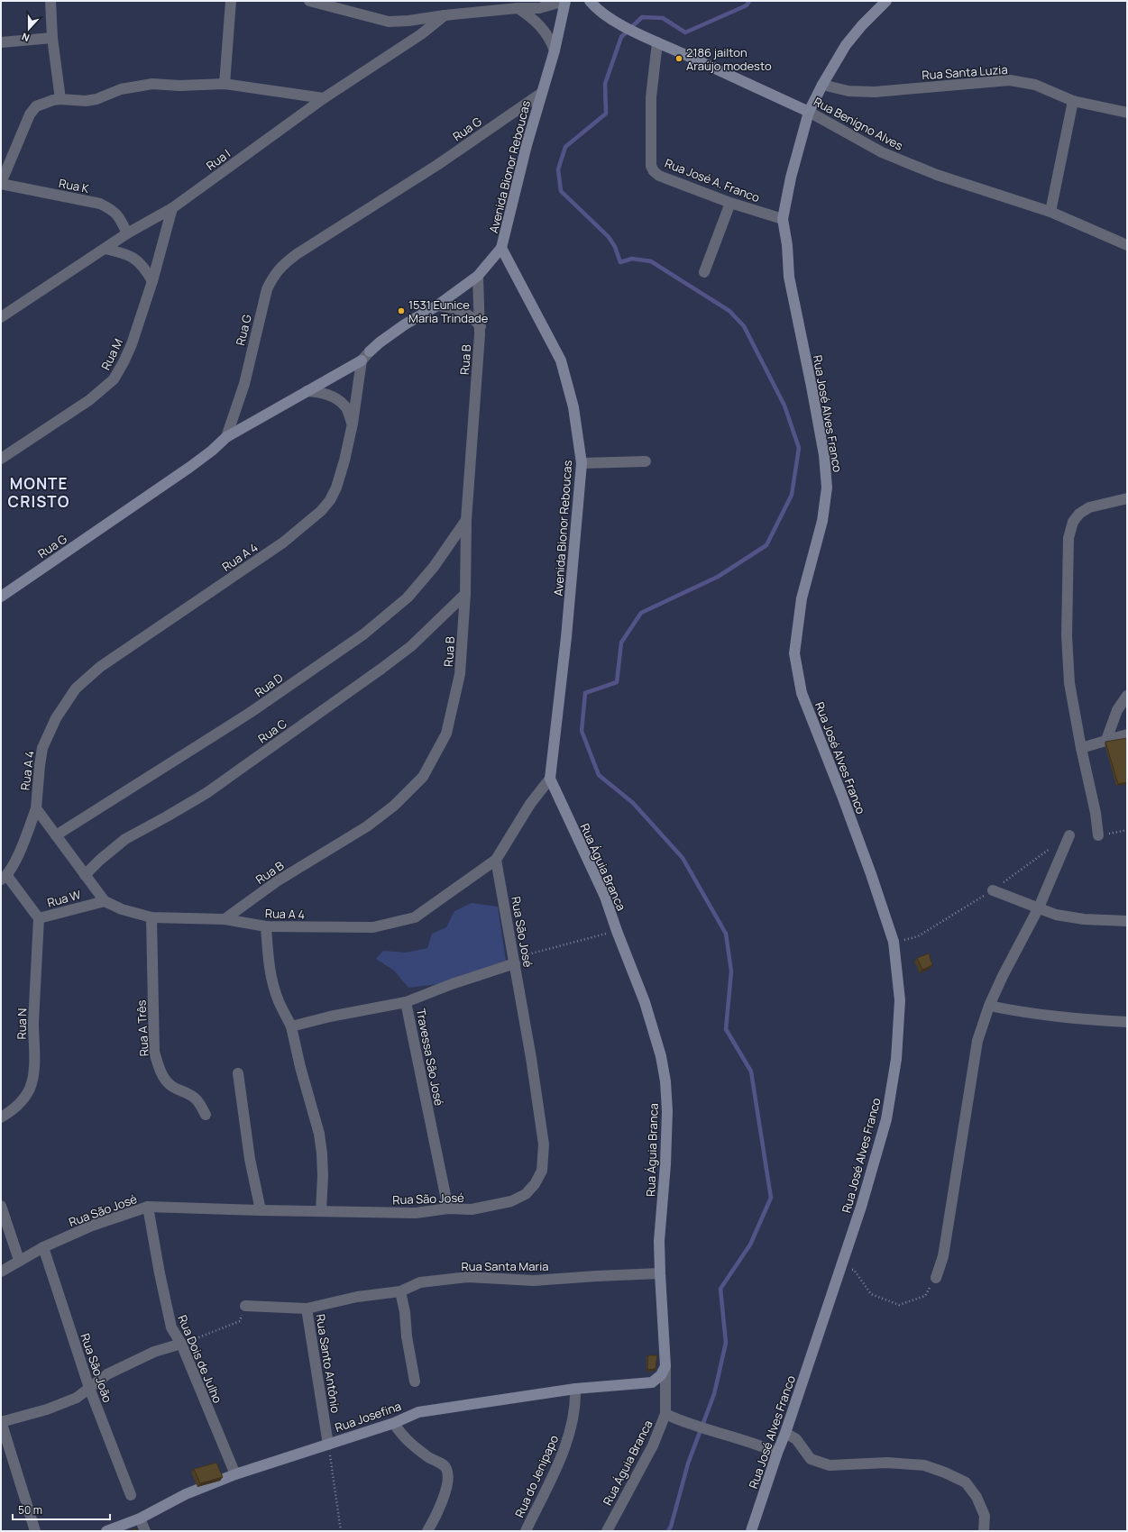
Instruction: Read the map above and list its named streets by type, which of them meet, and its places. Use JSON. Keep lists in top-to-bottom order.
{
  "streets": {
    "main road": [
      "Rua Benígno Alves",
      "Rua G",
      "Avenida Bionor Reboucas",
      "Rua José Alves Franco",
      "Rua Águia Branca",
      "Rua Josefina"
    ],
    "street": [
      "Rua Santa Luzia",
      "Rua I",
      "Rua José A. Franco",
      "Rua K",
      "Rua M",
      "Rua B",
      "Rua A 4",
      "Rua D",
      "Rua C",
      "Rua W",
      "Rua São José",
      "Rua N",
      "Rua A Três",
      "Travessa São José",
      "Rua Santa Maria",
      "Rua Dois de Julho",
      "Rua Santo Antônio",
      "Rua São João",
      "Rua do Jenipapo"
    ]
  },
  "crossings": [
    ["Rua Santa Luzia", "Rua José Alves Franco"],
    ["Rua Benígno Alves", "Rua José A. Franco"],
    ["Rua Benígno Alves", "Rua José Alves Franco"],
    ["Rua G", "Avenida Bionor Reboucas"],
    ["Rua I", "Rua K"],
    ["Rua I", "Rua M"],
    ["Avenida Bionor Reboucas", "Rua Águia Branca"],
    ["Rua José A. Franco", "Rua José Alves Franco"],
    ["Rua B", "Rua A 4"],
    ["Rua B", "Rua D"],
    ["Rua B", "Rua C"],
    ["Rua A 4", "Rua D"],
    ["Rua A 4", "Rua C"],
    ["Rua A 4", "Rua W"],
    ["Rua A 4", "Rua São José"],
    ["Rua A 4", "Rua A Três"],
    ["Rua Águia Branca", "Rua Santa Maria"],
    ["Rua Águia Branca", "Rua Josefina"],
    ["Rua W", "Rua N"],
    ["Rua São José", "Travessa São José"],
    ["Rua São José", "Rua Dois de Julho"],
    ["Rua São José", "Rua São João"],
    ["Rua Santa Maria", "Rua Santo Antônio"],
    ["Rua Dois de Julho", "Rua Josefina"],
    ["Rua Santo Antônio", "Rua Josefina"],
    ["Rua Josefina", "Rua do Jenipapo"]
  ],
  "districts": ["MONTE CRISTO"],
  "places": ["2186 jailton Araújo modesto", "1531 Eunice Maria Trindade"],
  "scale_bar": "50 m",
  "north": "bottom"
}
